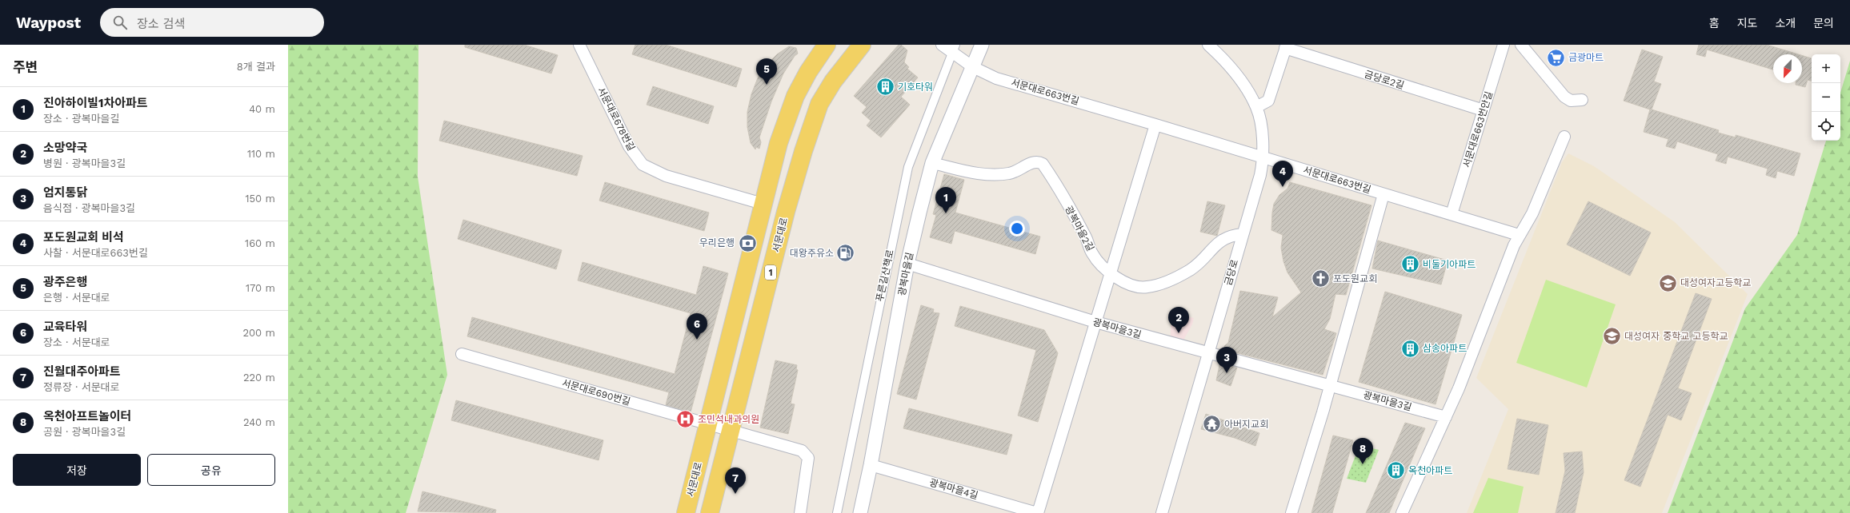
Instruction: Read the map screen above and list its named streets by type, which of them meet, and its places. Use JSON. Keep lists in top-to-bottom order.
{
  "streets": {
    "main road": ["서문대로", "1"],
    "street": [
      "금당로2길",
      "서문대로663번길",
      "서문대로678번길",
      "서문대로663번안길",
      "광복마을2길",
      "금당로",
      "광복마을길",
      "푸른길산책로",
      "광복마을3길",
      "서문대로690번길",
      "광복마을4길"
    ]
  },
  "crossings": [
    ["금당로2길", "서문대로663번안길"],
    ["금당로2길", "금당로"],
    ["서문대로663번길", "서문대로663번안길"],
    ["서문대로663번길", "금당로"],
    ["서문대로663번길", "광복마을길"],
    ["서문대로663번길", "푸른길산책로"],
    ["서문대로678번길", "서문대로"],
    ["광복마을2길", "금당로"],
    ["광복마을2길", "광복마을길"],
    ["서문대로", "서문대로690번길"],
    ["금당로", "광복마을3길"],
    ["광복마을길", "광복마을3길"],
    ["광복마을길", "광복마을4길"]
  ],
  "places": {
    "supermarket": ["금광마트"],
    "building": [
      "기호타워",
      "비둘기아파트",
      "삼송아파트",
      "옥천아파트"
    ],
    "bank": ["우리은행"],
    "fuel station": ["대왕주유소"],
    "church": ["포도원교회"],
    "school or university": ["대성여자고등학교", "대성여자 중학교 고등학교"],
    "hospital": ["조민석내과의원"],
    "temple": ["아버지교회"]
  },
  "north": "bottom left",
  "page": {
    "header": "Waypost",
    "search": "장소 검색",
    "nav": [
      "홈",
      "지도",
      "소개",
      "문의"
    ],
    "heading": ["주변", "8개 결과"],
    "map_buttons": ["+", "−"],
    "pins": [
      "5",
      "4",
      "1",
      "2",
      "6",
      "3",
      "8",
      "7"
    ],
    "list": [
      {
        "mark": "1",
        "name": "진아하이빌1차아파트",
        "note": "장소 · 광복마을길",
        "value": "40 m"
      },
      {
        "mark": "2",
        "name": "소망약국",
        "note": "병원 · 광복마을3길",
        "value": "110 m"
      },
      {
        "mark": "3",
        "name": "엄지통닭",
        "note": "음식점 · 광복마을3길",
        "value": "150 m"
      },
      {
        "mark": "4",
        "name": "포도원교회 비석",
        "note": "사찰 · 서문대로663번길",
        "value": "160 m"
      },
      {
        "mark": "5",
        "name": "광주은행",
        "note": "은행 · 서문대로",
        "value": "170 m"
      },
      {
        "mark": "6",
        "name": "교육타워",
        "note": "장소 · 서문대로",
        "value": "200 m"
      },
      {
        "mark": "7",
        "name": "진월대주아파트",
        "note": "정류장 · 서문대로",
        "value": "220 m"
      },
      {
        "mark": "8",
        "name": "옥천아프트놀이터",
        "note": "공원 · 광복마을3길",
        "value": "240 m"
      }
    ],
    "buttons": ["저장", "공유"]
  }
}
